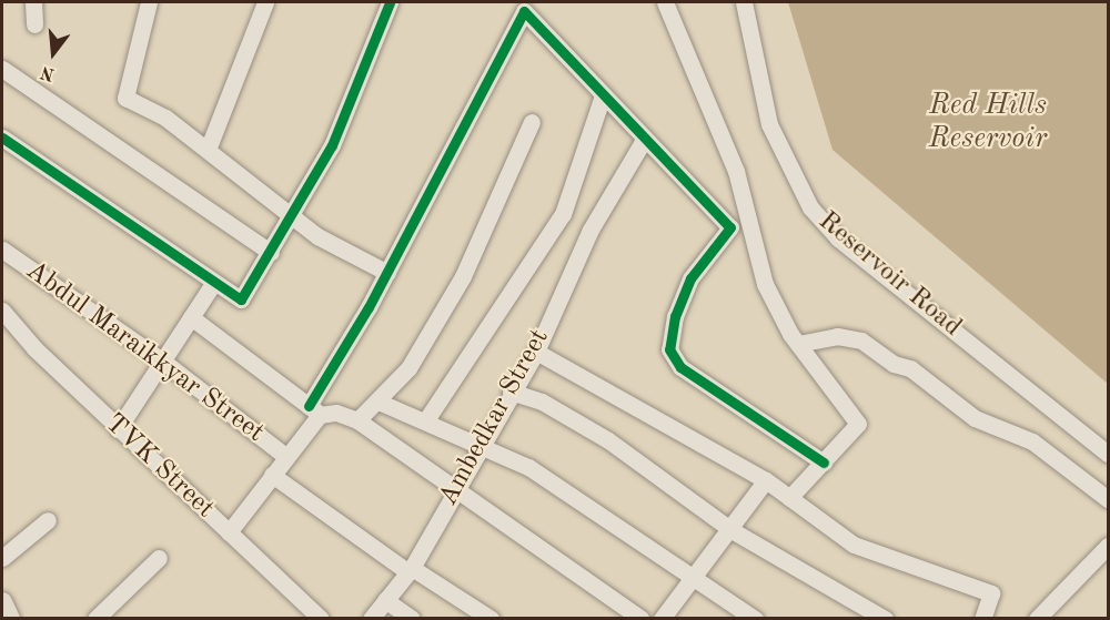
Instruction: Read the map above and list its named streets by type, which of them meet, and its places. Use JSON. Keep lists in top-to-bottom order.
{
  "streets": {
    "street": [
      "Reservoir Road",
      "Abdul Maraikkyar Street",
      "Ambedkar Street",
      "TVK Street"
    ]
  },
  "water": ["Red Hills Reservoir"],
  "north": "bottom"
}
